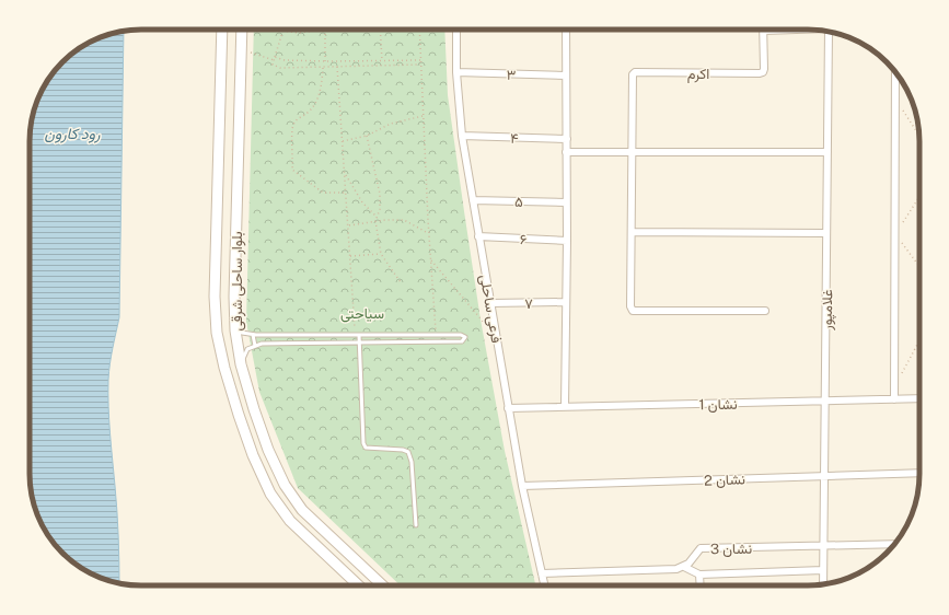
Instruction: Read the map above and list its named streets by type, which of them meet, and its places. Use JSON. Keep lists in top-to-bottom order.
{
  "streets": {
    "main road": ["بلوار ساحلی شرقی"],
    "street": [
      "اکرم",
      "۳",
      "۴",
      "۵",
      "۶",
      "۷",
      "فرعی ساحلی",
      "غلامپور",
      "نشان 1",
      "نشان 2",
      "نشان 3"
    ]
  },
  "crossings": [
    ["۳", "فرعی ساحلی"],
    ["۴", "فرعی ساحلی"],
    ["۵", "فرعی ساحلی"],
    ["۶", "فرعی ساحلی"],
    ["۷", "فرعی ساحلی"],
    ["فرعی ساحلی", "نشان 1"],
    ["فرعی ساحلی", "نشان 2"],
    ["غلامپور", "نشان 1"],
    ["غلامپور", "نشان 2"],
    ["غلامپور", "نشان 3"]
  ],
  "water": ["رود کارون"],
  "parks": ["سیاحتی"]
}
